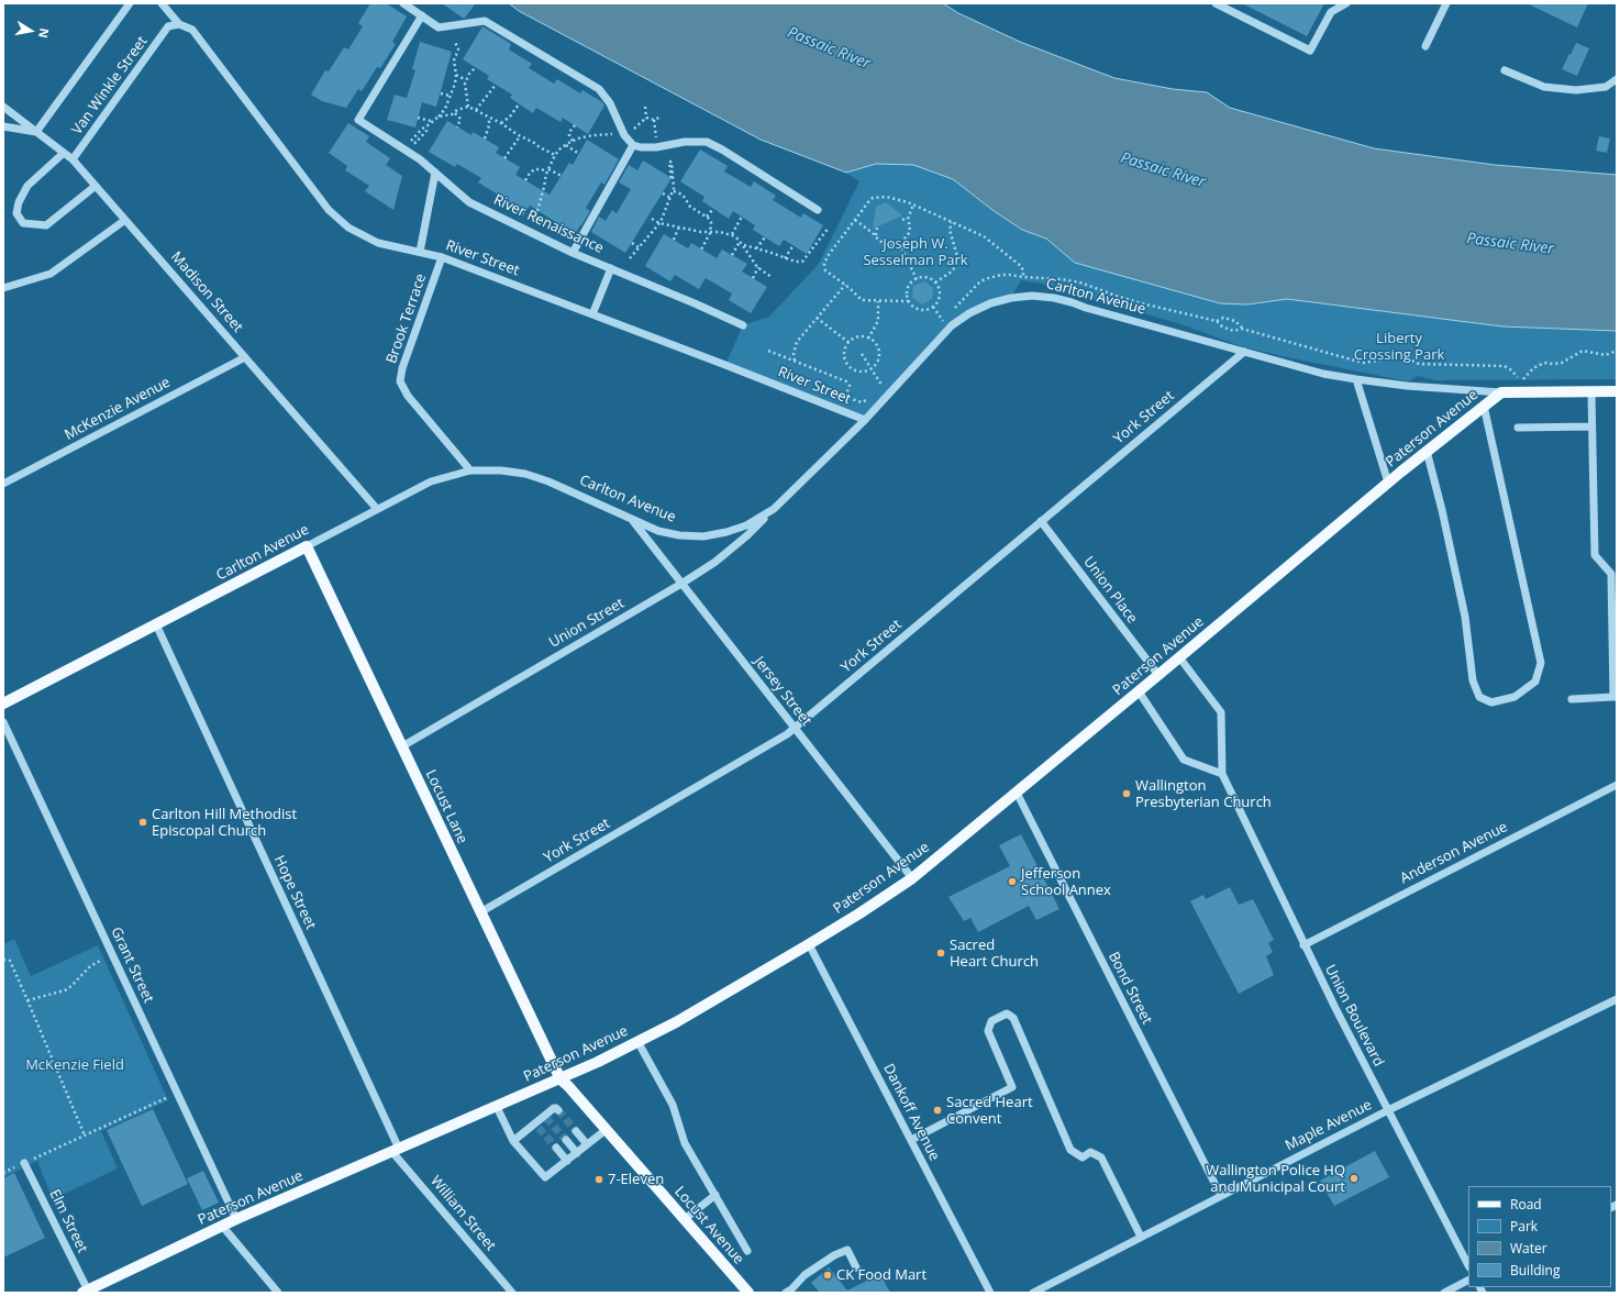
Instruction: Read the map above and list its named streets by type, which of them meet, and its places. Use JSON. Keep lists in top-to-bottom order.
{
  "streets": {
    "main road": [
      "Carlton Avenue",
      "Paterson Avenue",
      "Locust Lane",
      "Locust Avenue"
    ],
    "street": [
      "Van Winkle Street",
      "River Renaissance",
      "River Street",
      "Madison Street",
      "Brook Terrace",
      "McKenzie Avenue",
      "York Street",
      "Union Place",
      "Union Street",
      "Jersey Street",
      "Anderson Avenue",
      "Hope Street",
      "Grant Street",
      "Bond Street",
      "Union Boulevard",
      "Dankoff Avenue",
      "Maple Avenue",
      "William Street",
      "Elm Street"
    ]
  },
  "crossings": [
    ["Van Winkle Street", "River Street"],
    ["Van Winkle Street", "Madison Street"],
    ["River Street", "Carlton Avenue"],
    ["River Street", "Brook Terrace"],
    ["Madison Street", "Carlton Avenue"],
    ["Madison Street", "McKenzie Avenue"],
    ["Carlton Avenue", "Brook Terrace"],
    ["Carlton Avenue", "York Street"],
    ["Carlton Avenue", "Paterson Avenue"],
    ["Carlton Avenue", "Union Street"],
    ["Carlton Avenue", "Jersey Street"],
    ["Carlton Avenue", "Locust Lane"],
    ["Carlton Avenue", "Hope Street"],
    ["York Street", "Union Place"],
    ["York Street", "Jersey Street"],
    ["York Street", "Locust Lane"],
    ["Paterson Avenue", "Union Place"],
    ["Paterson Avenue", "Jersey Street"],
    ["Paterson Avenue", "Locust Lane"],
    ["Paterson Avenue", "Hope Street"],
    ["Paterson Avenue", "Grant Street"],
    ["Paterson Avenue", "Bond Street"],
    ["Paterson Avenue", "Union Boulevard"],
    ["Paterson Avenue", "Dankoff Avenue"],
    ["Paterson Avenue", "William Street"],
    ["Paterson Avenue", "Elm Street"],
    ["Paterson Avenue", "Locust Avenue"],
    ["Union Street", "Jersey Street"],
    ["Union Street", "Locust Lane"],
    ["Locust Lane", "Locust Avenue"],
    ["Anderson Avenue", "Union Boulevard"],
    ["Hope Street", "William Street"],
    ["Bond Street", "Maple Avenue"],
    ["Union Boulevard", "Maple Avenue"]
  ],
  "water": ["Passaic River"],
  "parks": ["Joseph W. Sesselman Park", "Liberty Crossing Park", "McKenzie Field"],
  "places": [
    "Wallington Presbyterian Church",
    "Carlton Hill Methodist Episcopal Church",
    "Jefferson School Annex",
    "Sacred Heart Church",
    "Sacred Heart Convent",
    "Wallington Police HQ and Municipal Court",
    "7-Eleven",
    "CK Food Mart"
  ],
  "legend": [
    "Road",
    "Park",
    "Water",
    "Building"
  ],
  "north": "right"
}
